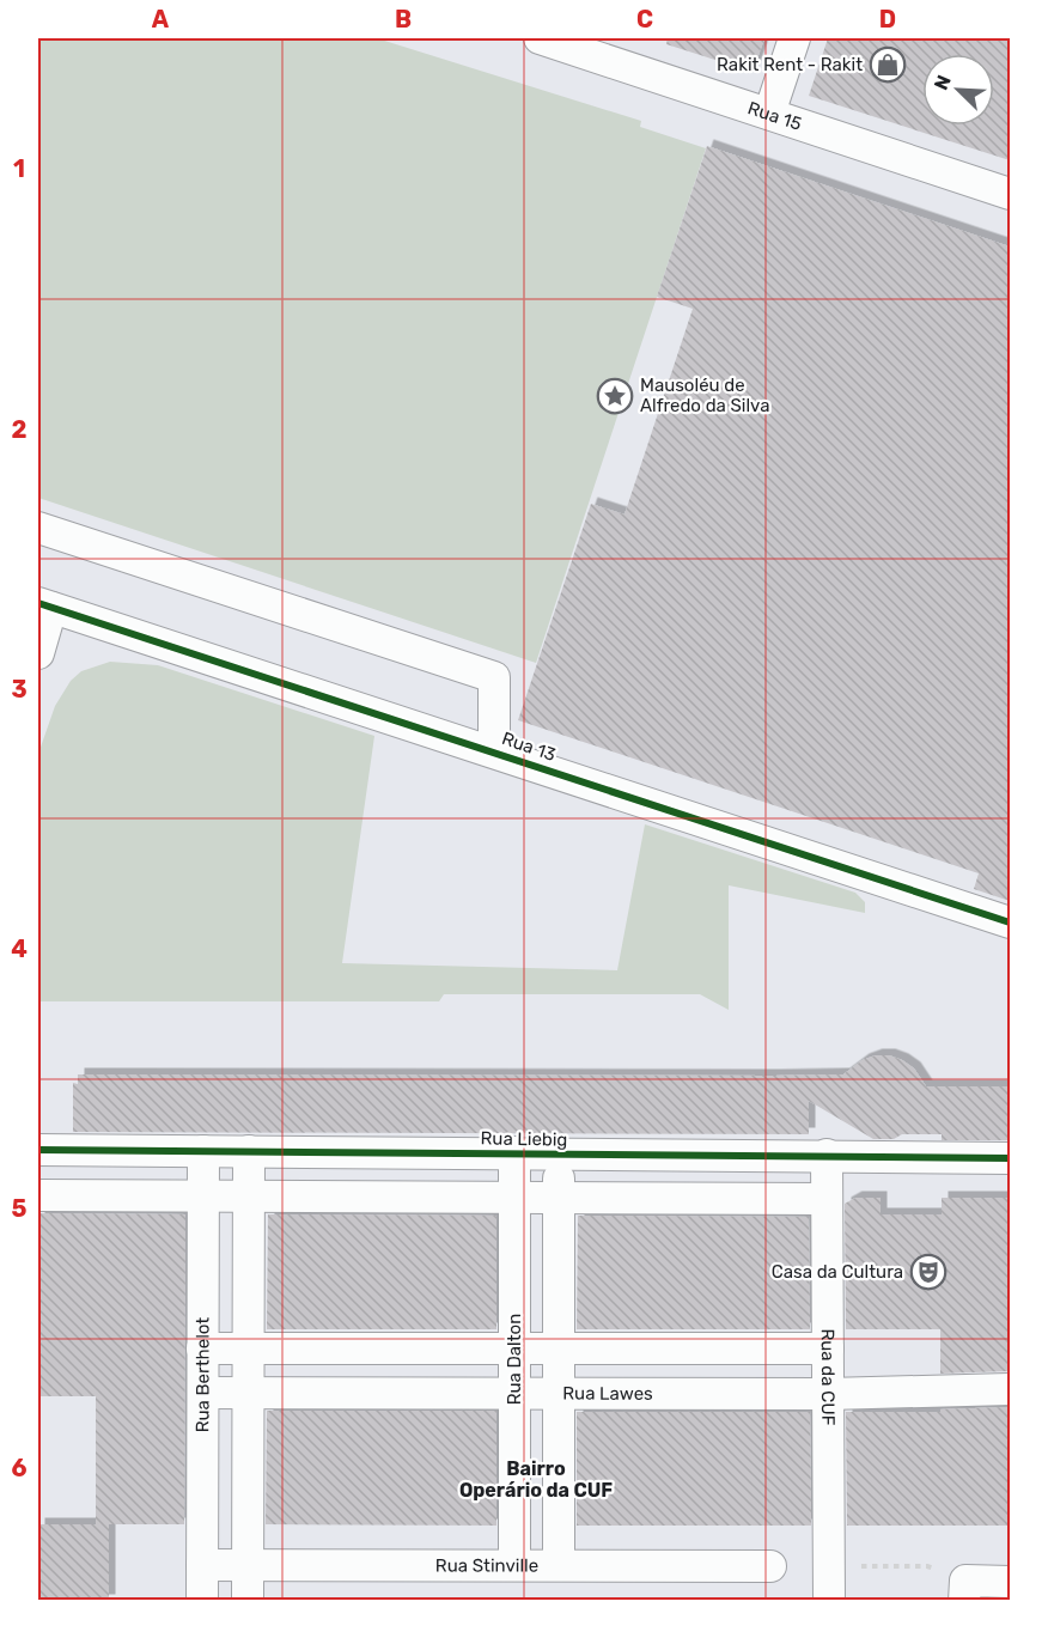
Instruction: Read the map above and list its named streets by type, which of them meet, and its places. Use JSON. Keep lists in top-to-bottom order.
{
  "streets": {
    "street": [
      "Rua 15",
      "Rua 13",
      "Rua Liebig",
      "Rua Dalton",
      "Rua Berthelot",
      "Rua da CUF",
      "Rua Lawes",
      "Rua Stinville"
    ]
  },
  "crossings": [
    ["Rua Liebig", "Rua Dalton"],
    ["Rua Liebig", "Rua Berthelot"],
    ["Rua Liebig", "Rua da CUF"],
    ["Rua Dalton", "Rua Lawes"],
    ["Rua Dalton", "Rua Stinville"],
    ["Rua Berthelot", "Rua Lawes"],
    ["Rua Berthelot", "Rua Stinville"],
    ["Rua da CUF", "Rua Lawes"]
  ],
  "districts": ["Bairro Operário da CUF"],
  "places": {
    "shop": ["Rakit Rent - Rakit"],
    "place": ["Mausoléu de Alfredo da Silva"],
    "theatre": ["Casa da Cultura"]
  },
  "north": "top left",
  "grid": {
    "columns": [
      "A",
      "B",
      "C",
      "D"
    ],
    "rows": [
      "1",
      "2",
      "3",
      "4",
      "5",
      "6"
    ]
  }
}
